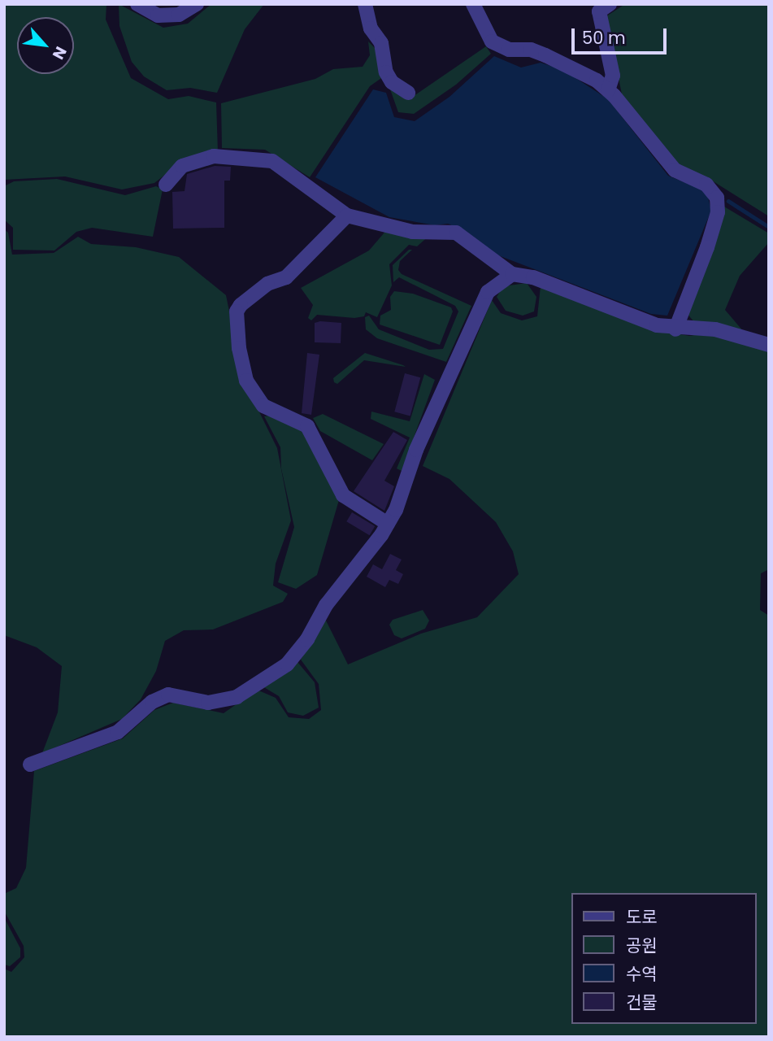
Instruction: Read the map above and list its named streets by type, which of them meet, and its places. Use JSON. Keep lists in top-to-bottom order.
{
  "legend": [
    "도로",
    "공원",
    "수역",
    "건물"
  ],
  "scale_bar": "50 m",
  "north": "bottom right"
}
